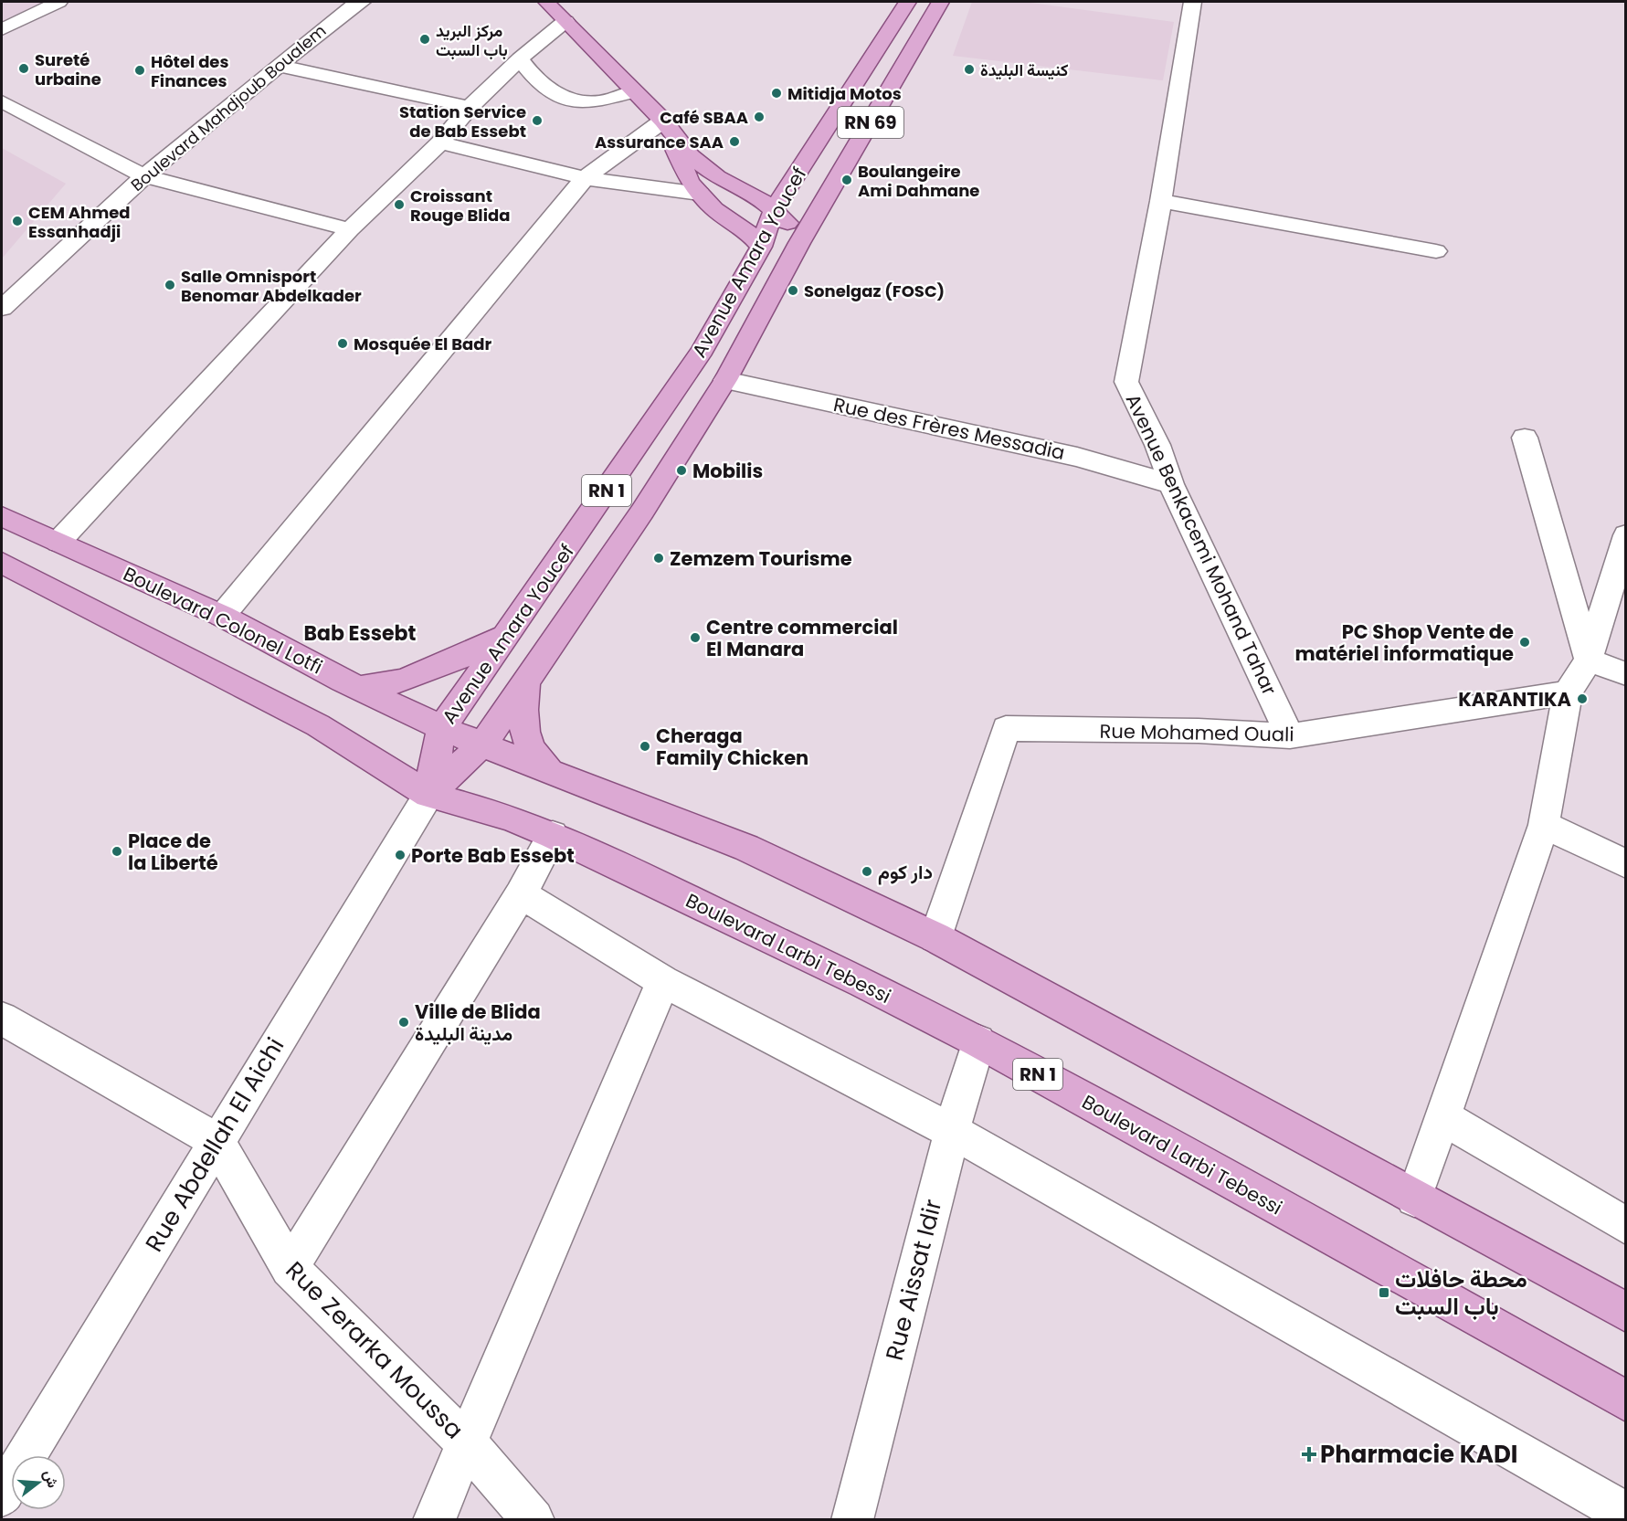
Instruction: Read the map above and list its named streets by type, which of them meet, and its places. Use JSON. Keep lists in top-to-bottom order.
{
  "streets": {
    "main road": [
      "RN 69",
      "Avenue Amara Youcef",
      "RN 1",
      "Boulevard Colonel Lotfi",
      "Boulevard Larbi Tebessi"
    ],
    "street": [
      "Boulevard Mahdjoub Boualem",
      "Rue des Frères Messadia",
      "Avenue Benkacemi Mohand Tahar",
      "Rue Mohamed Ouali",
      "Rue Abdellah El Aichi",
      "Rue Aissat Idir",
      "Rue Zerarka Moussa"
    ]
  },
  "crossings": [
    ["Avenue Amara Youcef", "Rue des Frères Messadia"],
    ["Avenue Amara Youcef", "RN 1"],
    ["Avenue Amara Youcef", "Boulevard Colonel Lotfi"],
    ["Avenue Amara Youcef", "Boulevard Larbi Tebessi"],
    ["Avenue Amara Youcef", "Rue Abdellah El Aichi"],
    ["Rue des Frères Messadia", "Avenue Benkacemi Mohand Tahar"],
    ["RN 1", "Rue Mohamed Ouali"],
    ["RN 1", "Boulevard Larbi Tebessi"],
    ["RN 1", "Rue Abdellah El Aichi"],
    ["Avenue Benkacemi Mohand Tahar", "Rue Mohamed Ouali"],
    ["Boulevard Larbi Tebessi", "Rue Abdellah El Aichi"],
    ["Boulevard Larbi Tebessi", "Rue Aissat Idir"],
    ["Rue Abdellah El Aichi", "Rue Zerarka Moussa"]
  ],
  "districts": ["Bab Essebt"],
  "places": {
    "other": [
      "مركز البريد باب السبت",
      "Sureté urbaine",
      "كنيسة البليدة",
      "Hôtel des Finances",
      "Mitidja Motos",
      "Café SBAA",
      "Station Service de Bab Essebt",
      "Assurance SAA",
      "Boulangeire Ami Dahmane",
      "Croissant Rouge Blida",
      "CEM Ahmed Essanhadji",
      "Salle Omnisport Benomar Abdelkader",
      "Sonelgaz (FOSC)",
      "Mosquée El Badr",
      "Mobilis",
      "Zemzem Tourisme",
      "Centre commercial El Manara",
      "PC Shop Vente de matériel informatique",
      "KARANTIKA",
      "Cheraga Family Chicken",
      "Place de la Liberté",
      "Porte Bab Essebt",
      "دار كوم",
      "Ville de Blida مدينة البليدة"
    ],
    "transit": ["محطة حافلات باب السبت"],
    "health": ["Pharmacie KADI"]
  },
  "north": "right"
}
